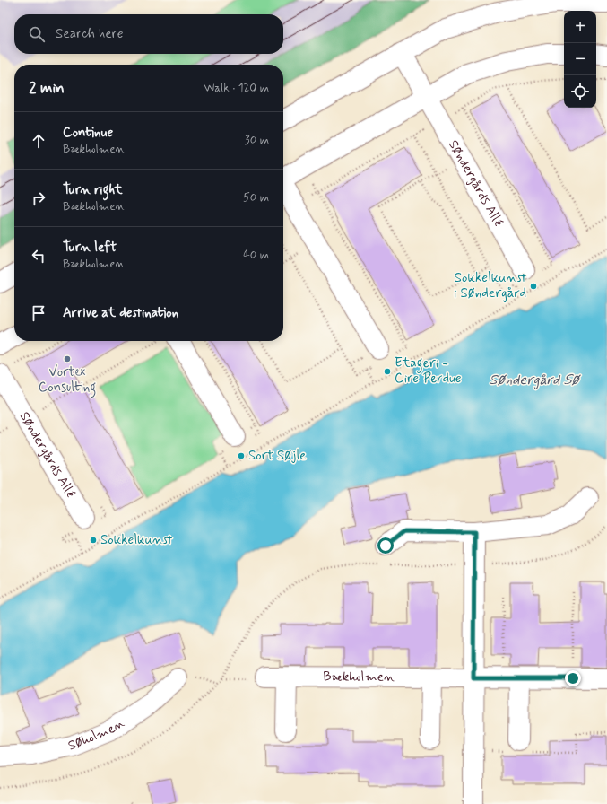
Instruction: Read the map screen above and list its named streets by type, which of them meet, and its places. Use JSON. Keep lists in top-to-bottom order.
{
  "streets": {
    "street": ["Søndergårds Allé", "Bækholmen", "Søholmen"]
  },
  "water": ["Søndergård Sø"],
  "places": [
    "Sokkelkunst i Søndergård",
    "Vortex Consulting",
    "Etageri - Cire Perdue",
    "Sort Søjle",
    "Sokkelkunst"
  ],
  "page": {
    "map_buttons": ["+", "−"],
    "search": "Search here",
    "heading": ["2 min", "Walk · 120 m"],
    "list": [
      ["Continue", "Bækholmen", "30 m"],
      ["Turn right", "Bækholmen", "50 m"],
      ["Turn left", "Bækholmen", "40 m"],
      "Arrive at destination"
    ]
  }
}
